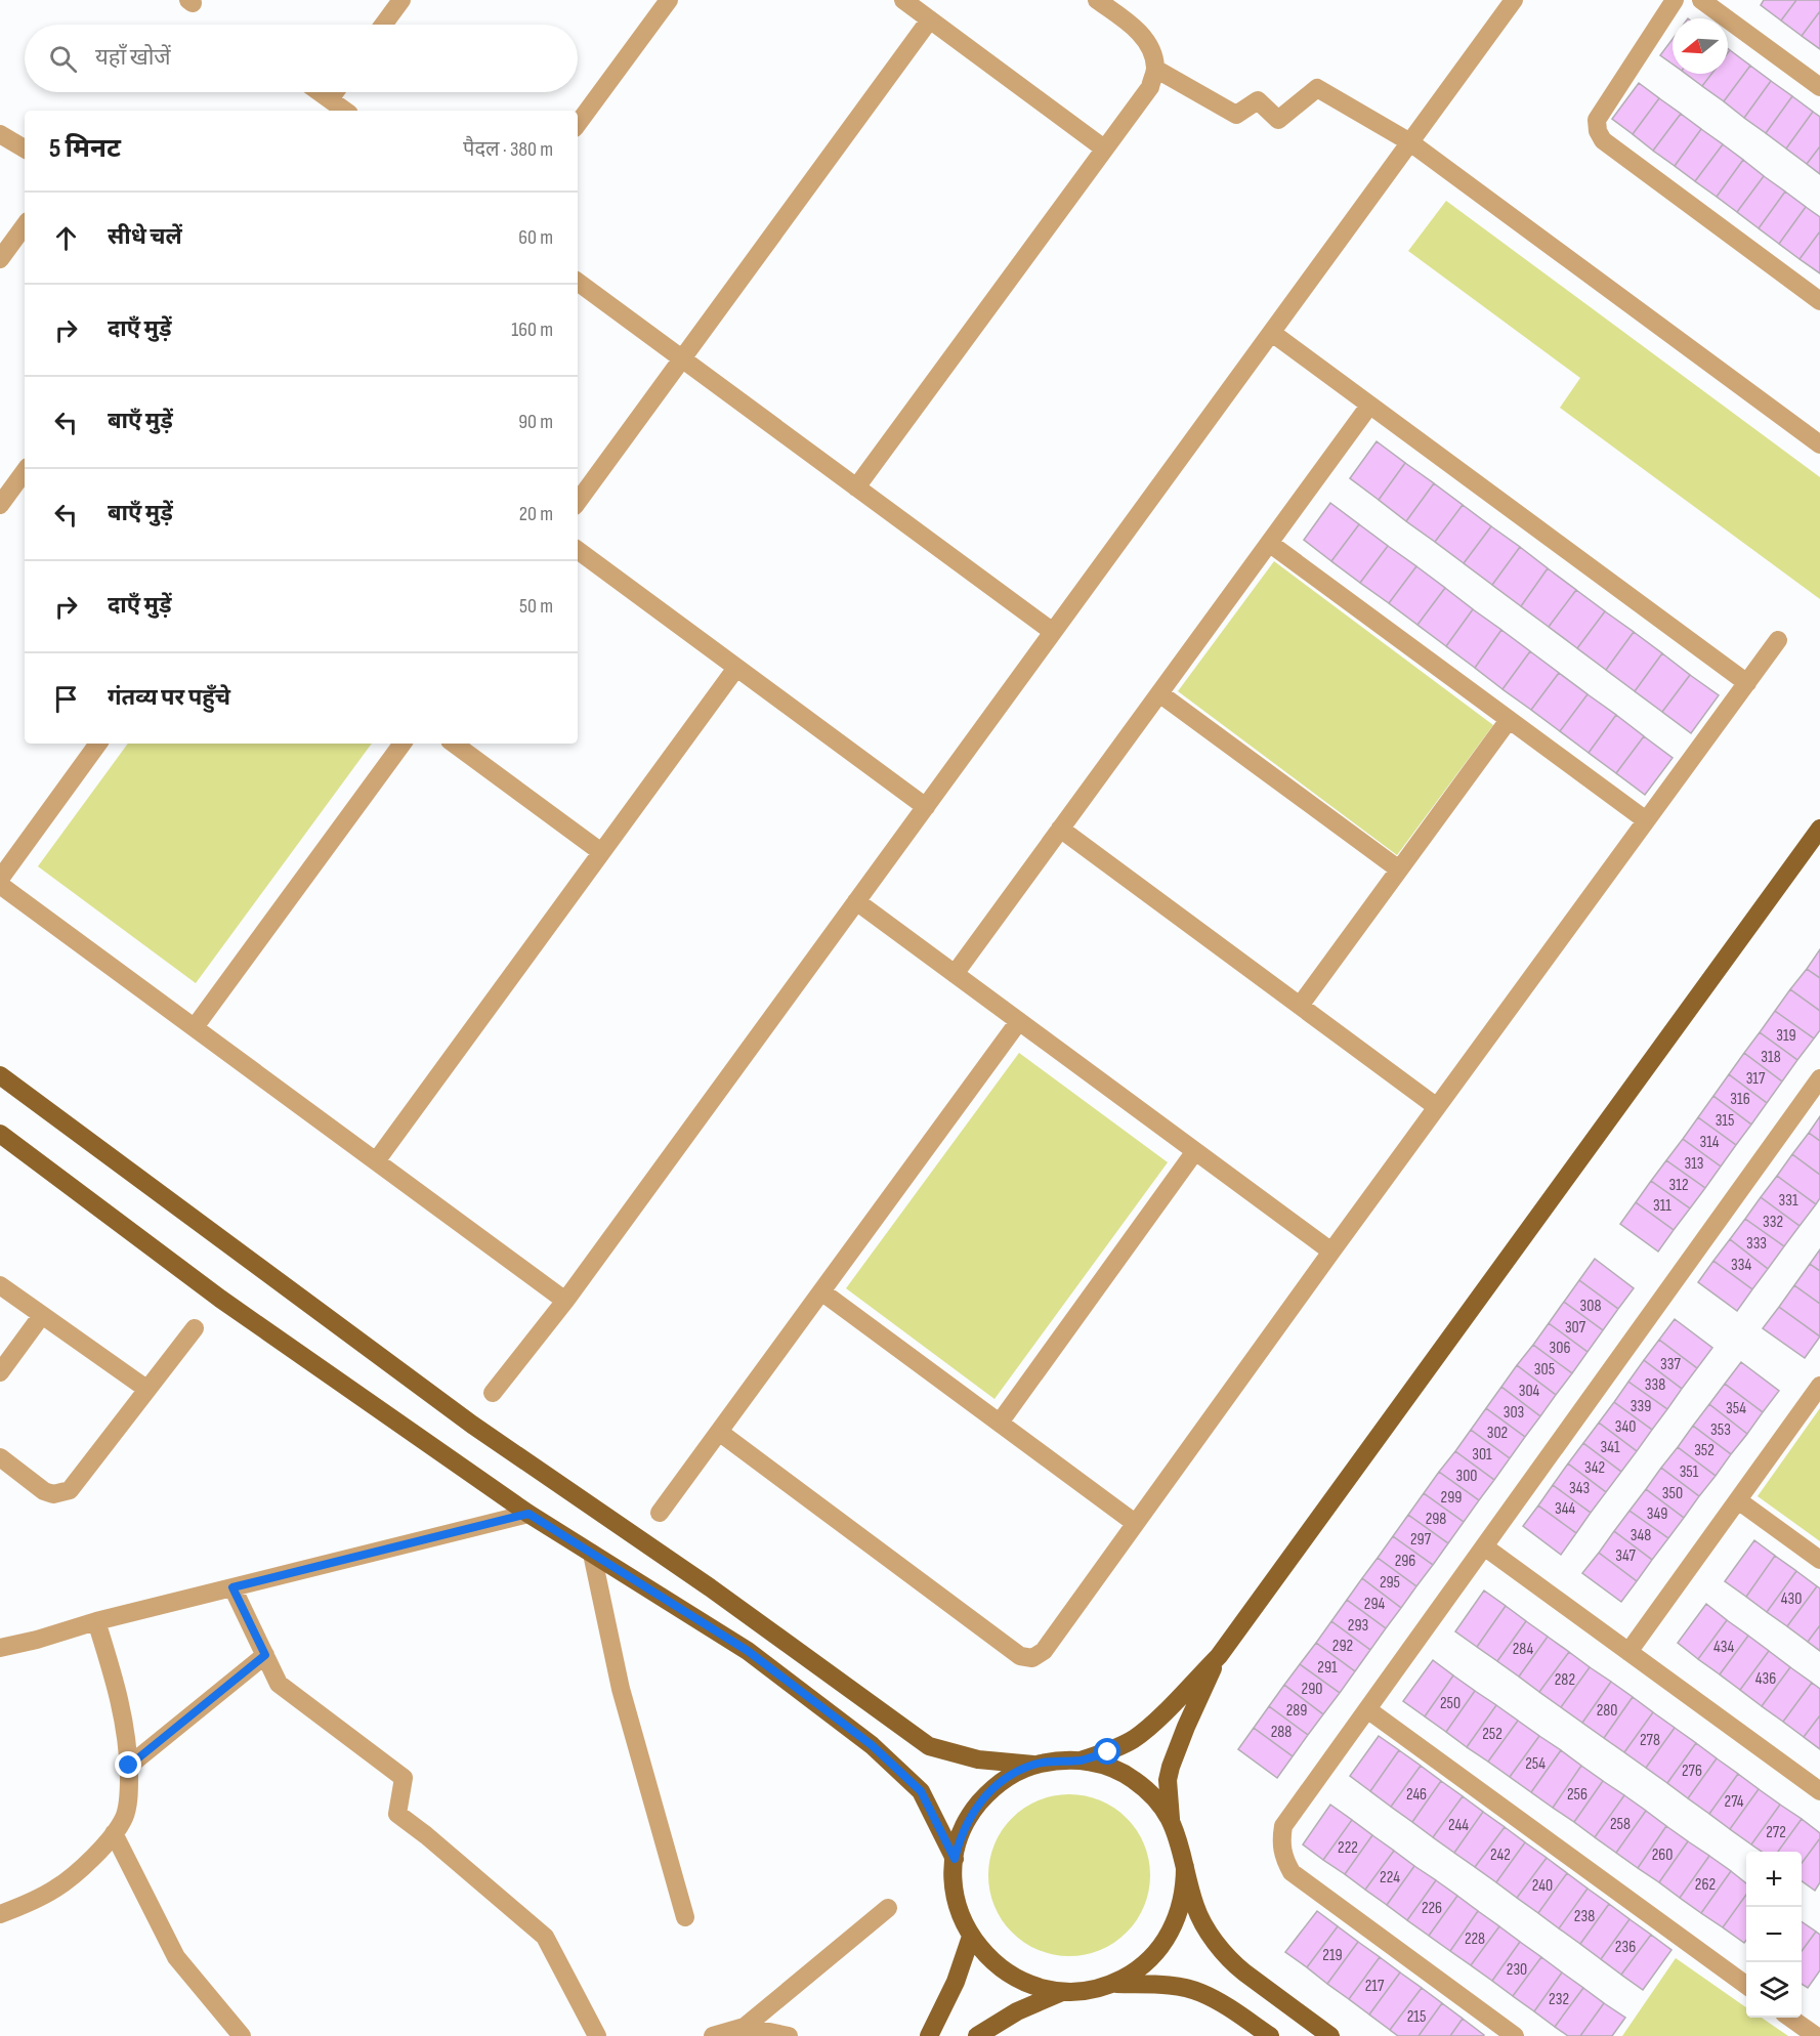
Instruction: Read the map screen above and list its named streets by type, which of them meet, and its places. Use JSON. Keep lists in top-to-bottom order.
{
  "house_numbers": [
    "319",
    "318",
    "317",
    "316",
    "315",
    "314",
    "313",
    "312",
    "331",
    "311",
    "332",
    "333",
    "334",
    "308",
    "307",
    "306",
    "337",
    "305",
    "338",
    "304",
    "339",
    "354",
    "303",
    "340",
    "353",
    "302",
    "341",
    "352",
    "301",
    "342",
    "351",
    "300",
    "343",
    "350",
    "299",
    "344",
    "349",
    "298",
    "348",
    "297",
    "347",
    "296",
    "295",
    "430",
    "294",
    "293",
    "292",
    "434",
    "284",
    "291",
    "436",
    "282",
    "290",
    "250",
    "289",
    "280",
    "288",
    "252",
    "278",
    "254",
    "276",
    "246",
    "256",
    "274",
    "258",
    "244",
    "272",
    "222",
    "242",
    "260",
    "224",
    "262",
    "240",
    "226",
    "238",
    "228",
    "236",
    "219",
    "230",
    "217",
    "232",
    "215"
  ],
  "north": "left",
  "page": {
    "search": "यहाँ खोजें",
    "heading": ["5 मिनट", "पैदल · 380 m"],
    "list": [
      ["सीधे चलें", "60 m"],
      ["दाएँ मुड़ें", "160 m"],
      ["बाएँ मुड़ें", "90 m"],
      ["बाएँ मुड़ें", "20 m"],
      ["दाएँ मुड़ें", "50 m"],
      "गंतव्य पर पहुँचे"
    ],
    "map_buttons": ["+", "−"]
  }
}
